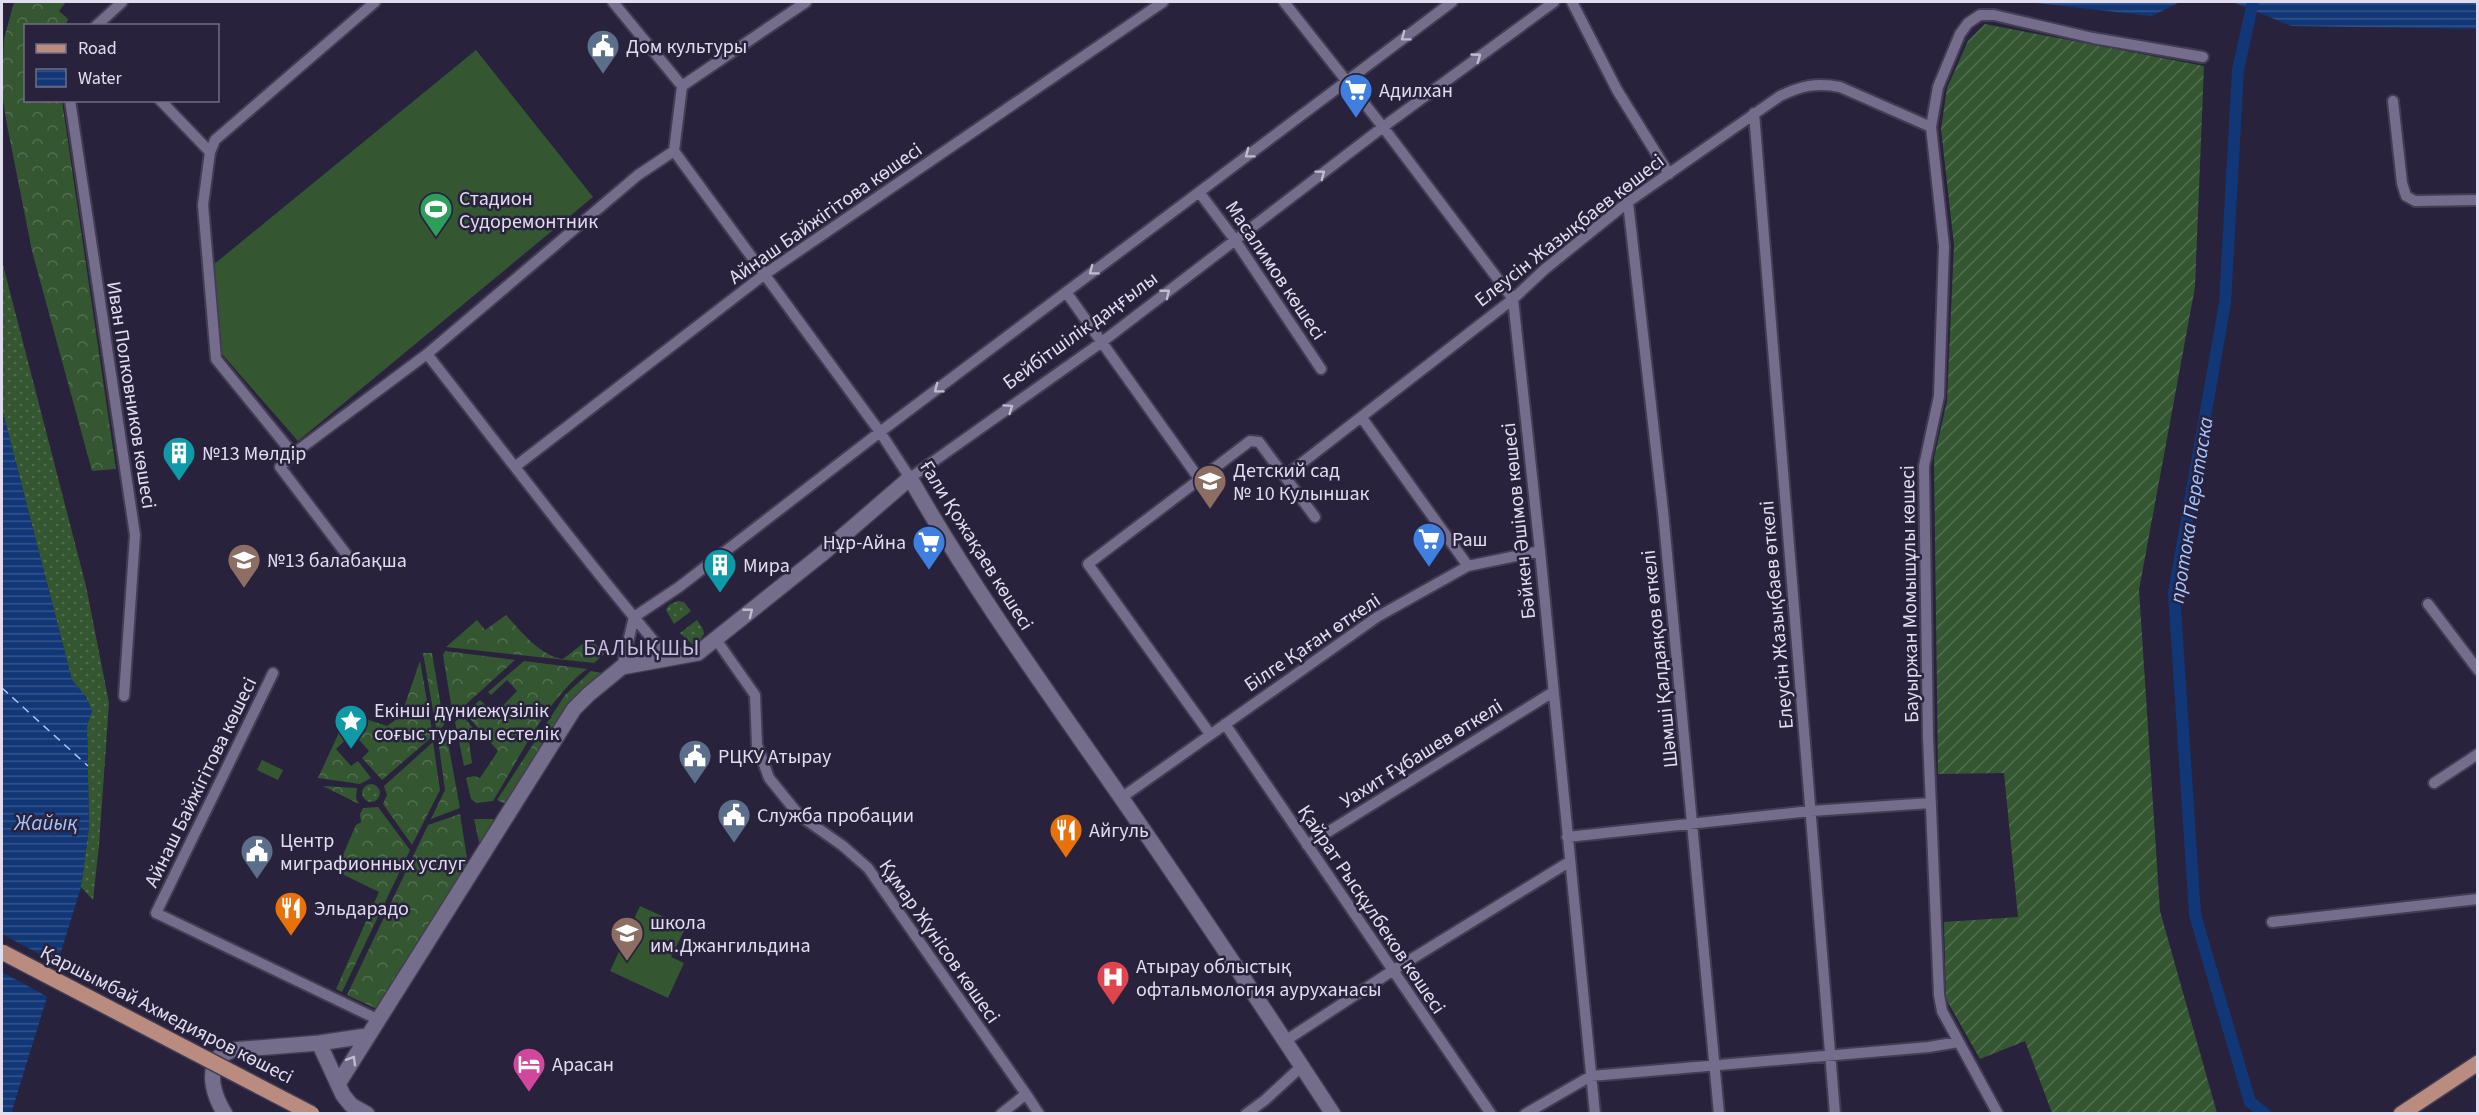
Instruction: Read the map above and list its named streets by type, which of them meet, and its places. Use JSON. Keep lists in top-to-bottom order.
{
  "streets": {
    "main road": ["Қаршымбай Ахмедияров көшесі"],
    "street": [
      "Айнаш Байжігітова көшесі",
      "Елеусін Жазықбаев көшесі",
      "Масалимов көшесі",
      "Бейбітшілік даңғылы",
      "Иван Полковников көшесі",
      "Бәйкен Әшімов көшесі",
      "Ғали Қожақаев көшесі",
      "Бауыржан Момышұлы көшесі",
      "Елеусін Жазықбаев өткелі",
      "Білге Қаған өткелі",
      "Шәмші Қалдаяқов өткелі",
      "Уахит Ғұбашев өткелі",
      "Қайрат Рысқұлбеков көшесі",
      "Құмар Жүнісов көшесі"
    ]
  },
  "crossings": [
    ["Айнаш Байжігітова көшесі", "Бейбітшілік даңғылы"],
    ["Айнаш Байжігітова көшесі", "Ғали Қожақаев көшесі"],
    ["Елеусін Жазықбаев көшесі", "Бәйкен Әшімов көшесі"],
    ["Елеусін Жазықбаев көшесі", "Бауыржан Момышұлы көшесі"],
    ["Елеусін Жазықбаев көшесі", "Елеусін Жазықбаев өткелі"],
    ["Елеусін Жазықбаев көшесі", "Шәмші Қалдаяқов өткелі"],
    ["Масалимов көшесі", "Бейбітшілік даңғылы"],
    ["Бейбітшілік даңғылы", "Ғали Қожақаев көшесі"],
    ["Бейбітшілік даңғылы", "Құмар Жүнісов көшесі"],
    ["Бәйкен Әшімов көшесі", "Білге Қаған өткелі"],
    ["Бәйкен Әшімов көшесі", "Уахит Ғұбашев өткелі"],
    ["Ғали Қожақаев көшесі", "Білге Қаған өткелі"],
    ["Білге Қаған өткелі", "Қайрат Рысқұлбеков көшесі"],
    ["Уахит Ғұбашев өткелі", "Қайрат Рысқұлбеков көшесі"]
  ],
  "districts": ["БАЛЫҚШЫ"],
  "water": ["протока Перетаска", "Жайық"],
  "places": {
    "public building": [
      "Дом культуры",
      "РЦКУ Атырау",
      "Служба пробации",
      "Центр миграфионных услуг"
    ],
    "supermarket": ["Адилхан", "Раш", "Нұр-Айна"],
    "sports": ["Стадион Судоремонтник"],
    "building": ["№13 Мөлдiр", "Мира"],
    "school or university": ["Детский сад № 10 Кулыншак", "№13 балабақша", "школа им.Джангильдина"],
    "place": ["Екінші дүниежүзілік соғыс туралы естелік"],
    "restaurant": ["Айгуль", "Эльдарадо"],
    "hospital": ["Атырау облыстық офтальмология ауруханасы"],
    "hotel": ["Арасан"]
  },
  "legend": ["Road", "Water"]
}
